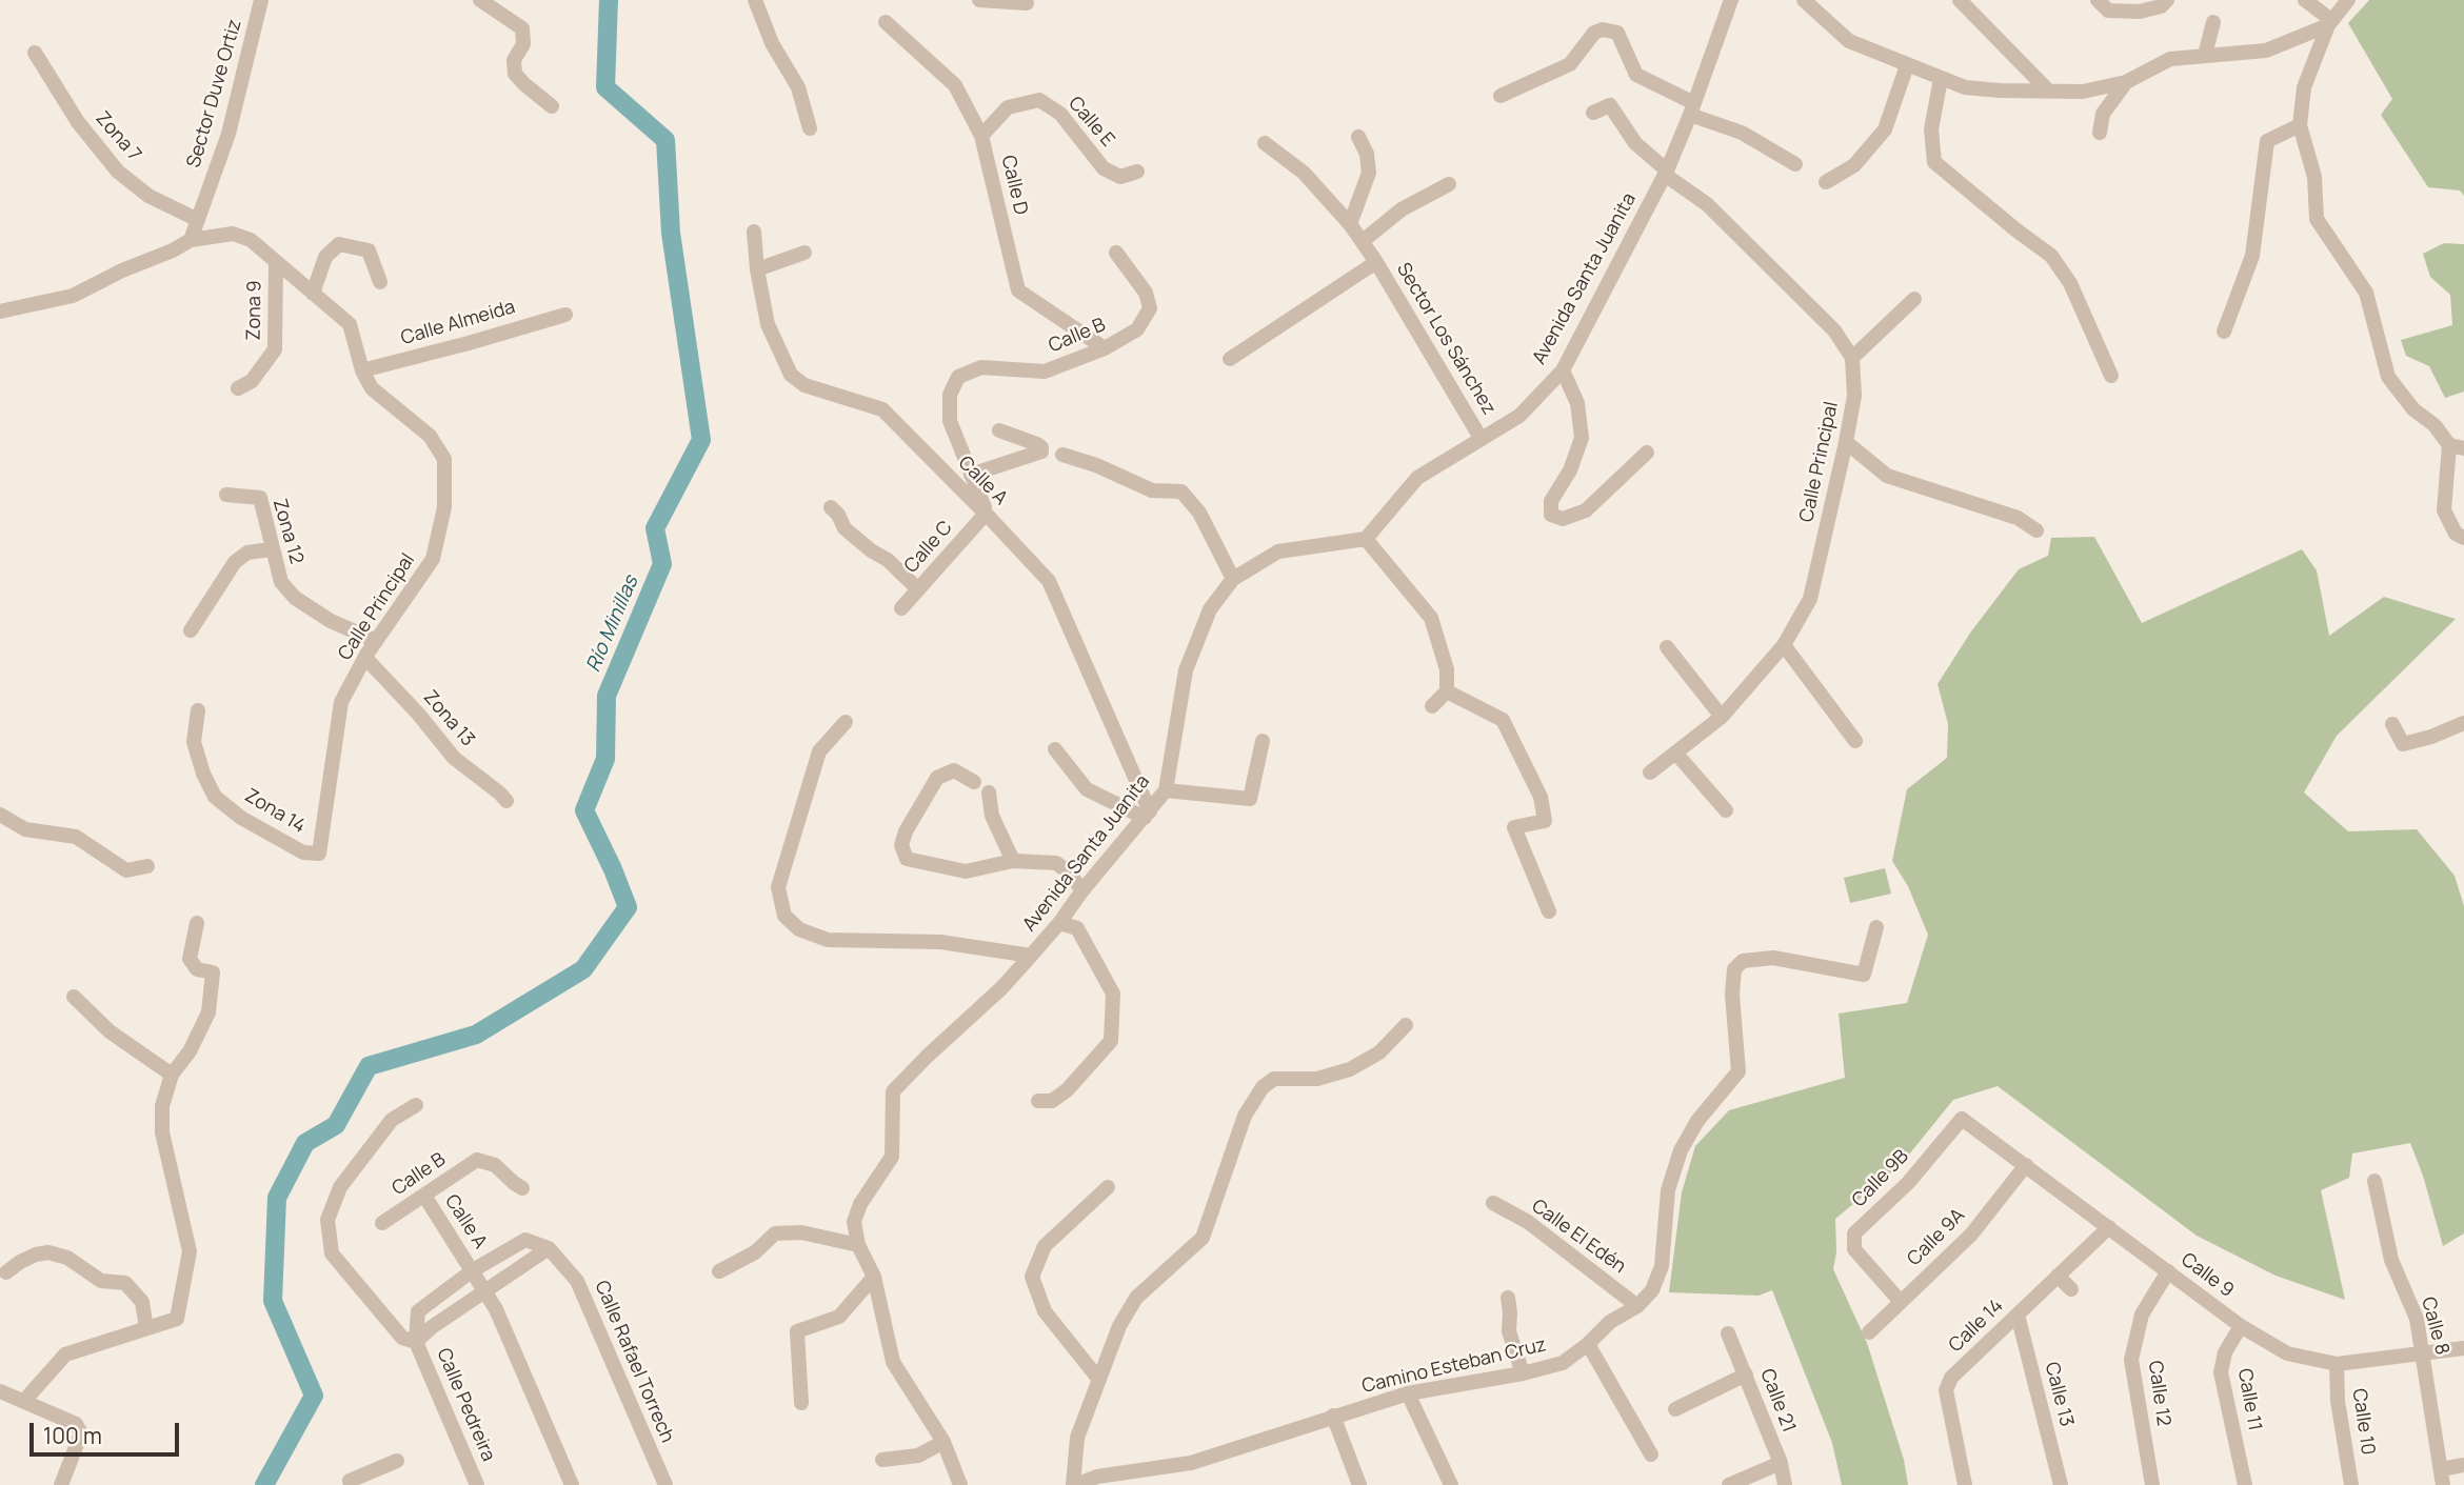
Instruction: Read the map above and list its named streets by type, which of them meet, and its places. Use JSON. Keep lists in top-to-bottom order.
{
  "streets": {
    "street": [
      "Sector Duve Ortiz",
      "Calle E",
      "Zona 7",
      "Calle D",
      "Avenida Santa Juanita",
      "Zona 9",
      "Calle Almeida",
      "Calle B",
      "Sector Los Sánchez",
      "Calle Principal",
      "Calle A",
      "Zona 12",
      "Calle C",
      "Zona 13",
      "Zona 14",
      "Calle 9B",
      "Calle El Edén",
      "Calle 9A",
      "Calle 9",
      "Calle 14",
      "Calle 8",
      "Calle Rafael Torrech",
      "Camino Esteban Cruz",
      "Calle 12",
      "Calle 13",
      "Calle 11",
      "Calle 21",
      "Calle Pedreira",
      "Calle 10"
    ]
  },
  "crossings": [
    ["Sector Duve Ortiz", "Zona 7"],
    ["Sector Duve Ortiz", "Calle Principal"],
    ["Calle E", "Calle D"],
    ["Calle D", "Calle B"],
    ["Avenida Santa Juanita", "Sector Los Sánchez"],
    ["Avenida Santa Juanita", "Calle A"],
    ["Zona 9", "Calle Principal"],
    ["Calle Almeida", "Calle Principal"],
    ["Calle B", "Calle A"],
    ["Calle B", "Calle C"],
    ["Calle Principal", "Zona 12"],
    ["Calle Principal", "Zona 13"],
    ["Calle Principal", "Zona 14"],
    ["Calle A", "Calle C"],
    ["Calle 9B", "Calle 9A"],
    ["Calle 9B", "Calle 9"],
    ["Calle El Edén", "Camino Esteban Cruz"],
    ["Calle 9A", "Calle 9"],
    ["Calle 9", "Calle 14"],
    ["Calle 9", "Calle 8"],
    ["Calle 9", "Calle 12"],
    ["Calle 9", "Calle 11"],
    ["Calle 9", "Calle 10"],
    ["Calle 14", "Calle 13"]
  ],
  "water": ["Río Minillas"],
  "scale_bar": "100 m"
}
